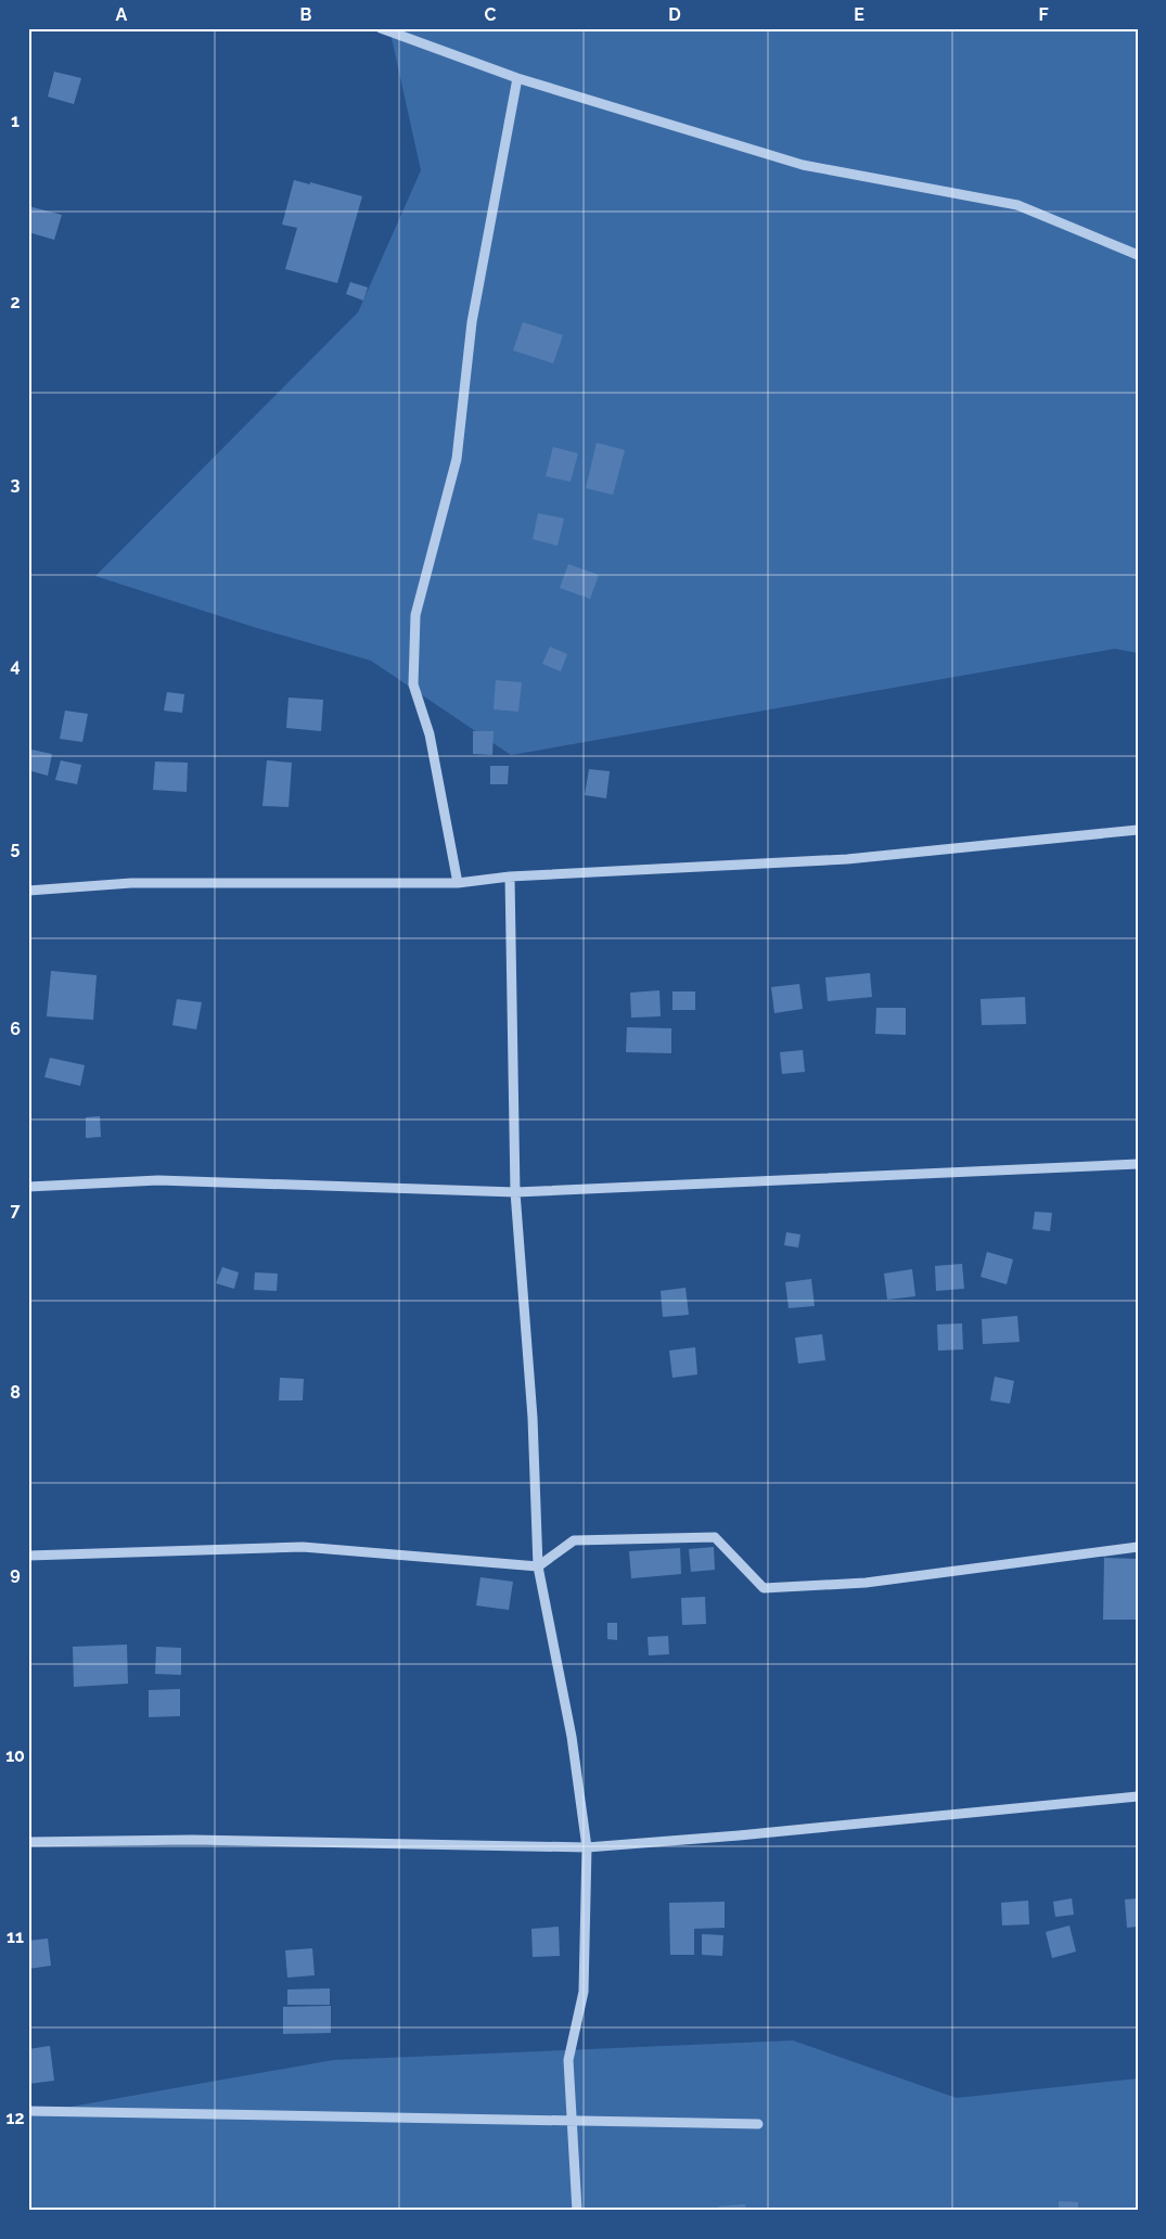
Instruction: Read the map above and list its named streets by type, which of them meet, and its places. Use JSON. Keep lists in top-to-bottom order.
{
  "grid": {
    "columns": [
      "A",
      "B",
      "C",
      "D",
      "E",
      "F"
    ],
    "rows": [
      "1",
      "2",
      "3",
      "4",
      "5",
      "6",
      "7",
      "8",
      "9",
      "10",
      "11",
      "12"
    ]
  }
}
